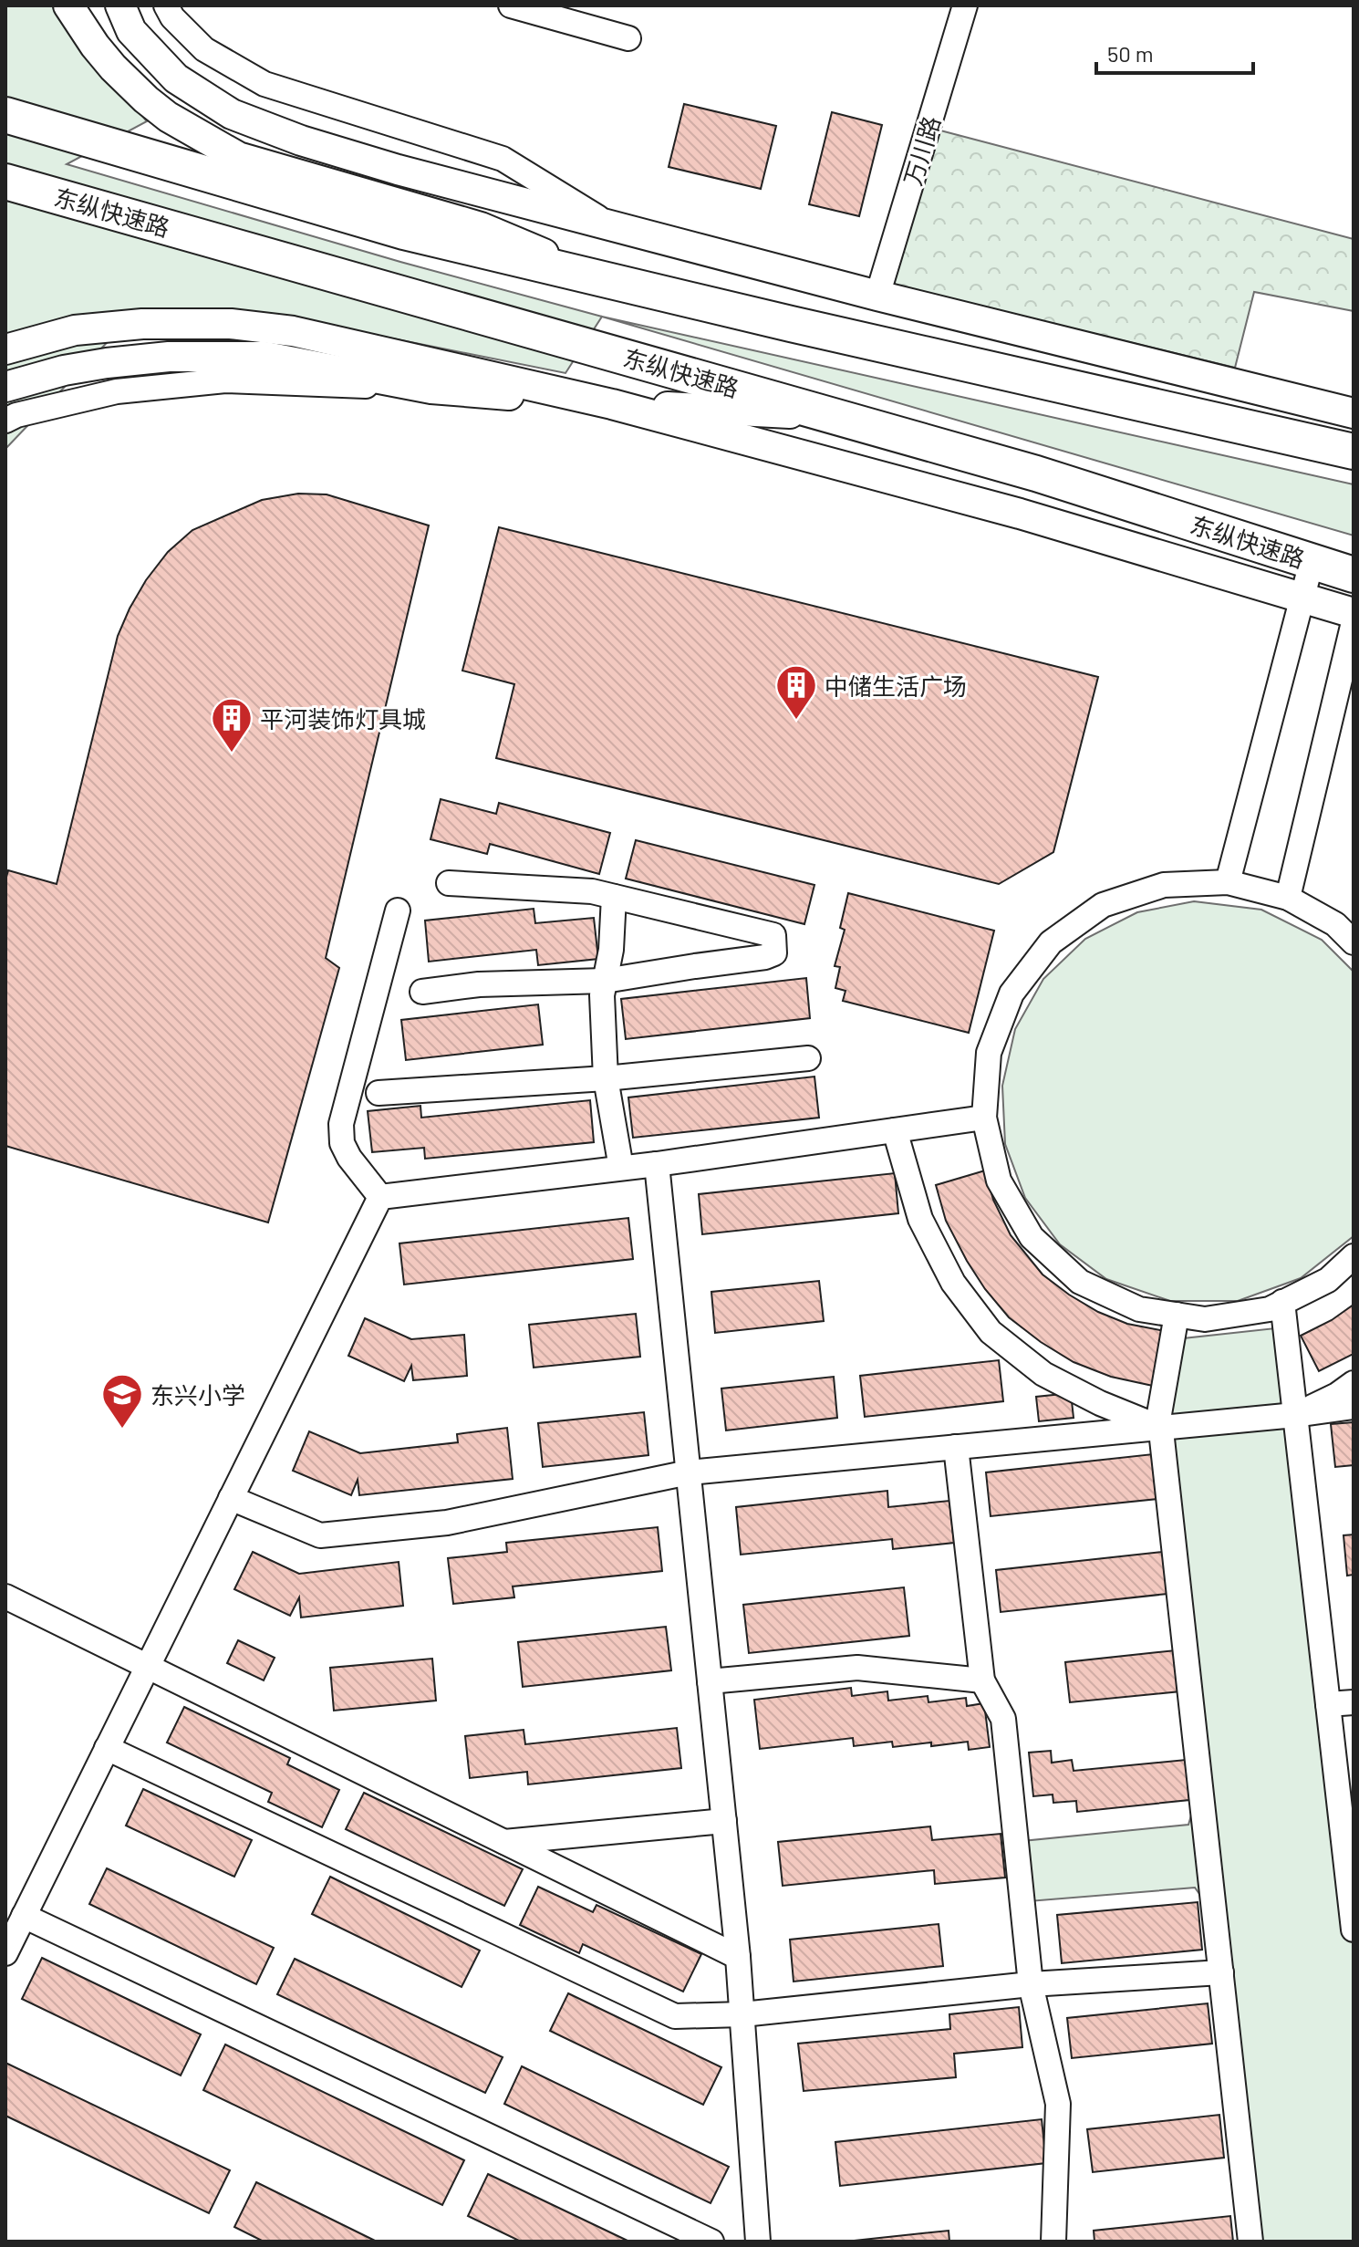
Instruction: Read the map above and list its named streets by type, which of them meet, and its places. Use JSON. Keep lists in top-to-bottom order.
{
  "streets": {
    "highway": ["东纵快速路"],
    "street": ["万川路"]
  },
  "places": {
    "building": ["中储生活广场", "平河装饰灯具城"],
    "school or university": ["东兴小学"]
  },
  "scale_bar": "50 m"
}
